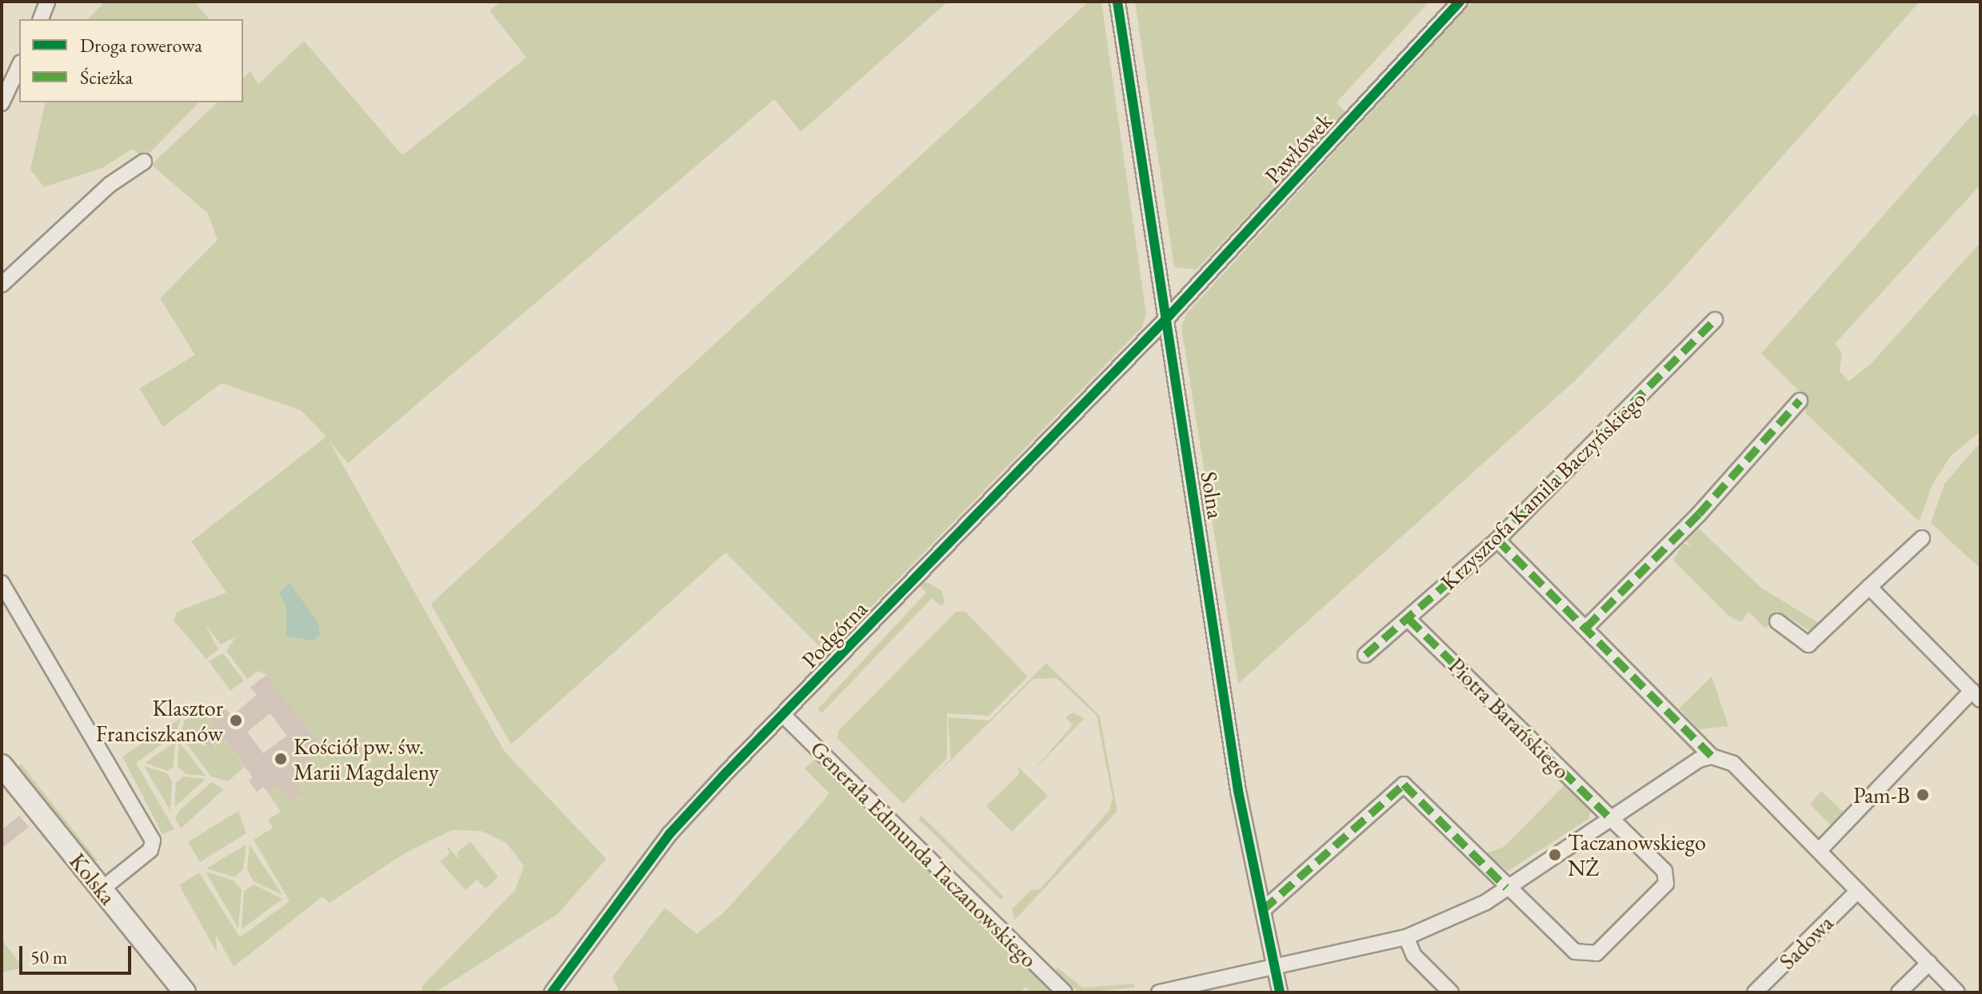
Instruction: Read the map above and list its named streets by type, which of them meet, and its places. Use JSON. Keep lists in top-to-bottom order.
{
  "streets": {
    "street": [
      "Pawłówek",
      "Krzysztofa Kamila Baczyńskiego",
      "Solna",
      "Podgórna",
      "Piotra Barańskiego",
      "Generała Edmunda Taczanowskiego",
      "Kolska",
      "Sadowa"
    ]
  },
  "crossings": [
    ["Pawłówek", "Solna"],
    ["Pawłówek", "Podgórna"],
    ["Krzysztofa Kamila Baczyńskiego", "Piotra Barańskiego"],
    ["Solna", "Podgórna"],
    ["Podgórna", "Generała Edmunda Taczanowskiego"]
  ],
  "places": [
    "Klasztor Franciszkanów",
    "Kościół pw. św. Marii Magdaleny",
    "Pam-B",
    "Taczanowskiego NŻ"
  ],
  "legend": ["Droga rowerowa", "Ścieżka"],
  "scale_bar": "50 m"
}
